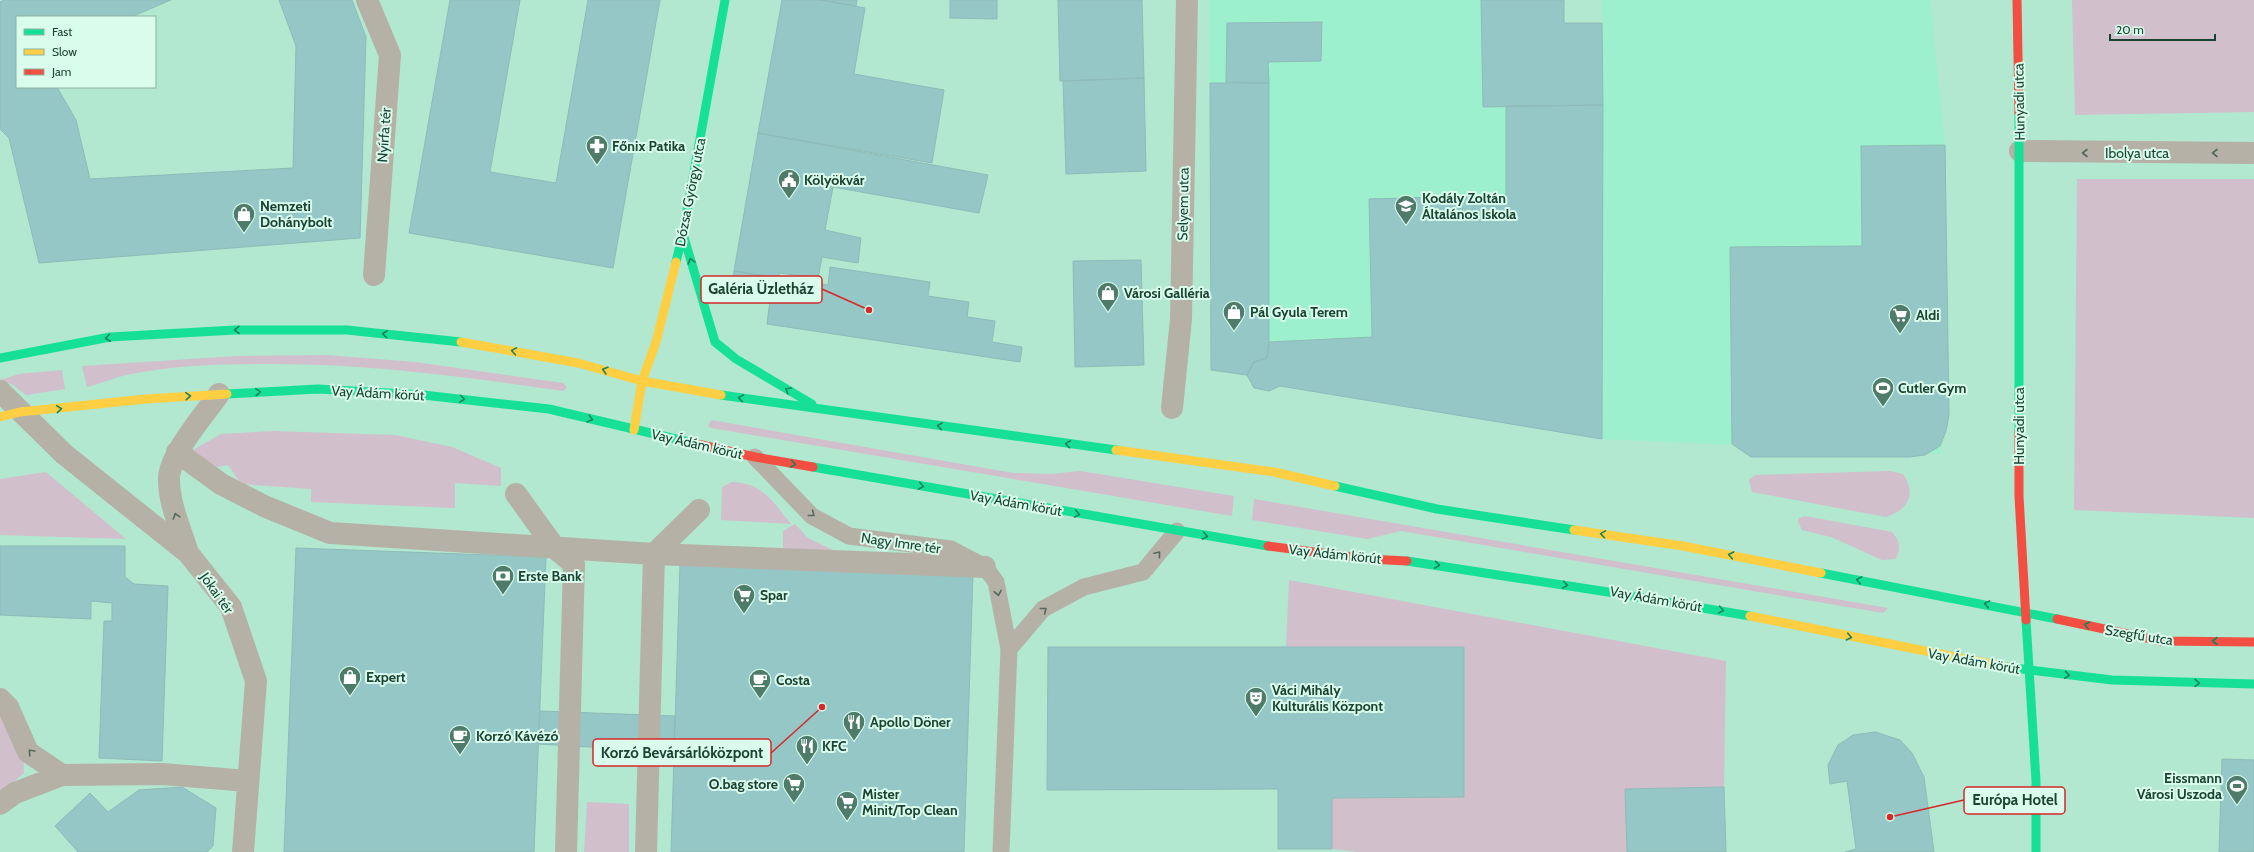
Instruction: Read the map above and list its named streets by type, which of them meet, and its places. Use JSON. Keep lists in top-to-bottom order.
{
  "streets": {
    "street": [
      "Hunyadi utca",
      "Nyírfa tér",
      "Ibolya utca",
      "Dózsa György utca",
      "Selyem utca",
      "Vay Ádám körút",
      "Jókai tér",
      "Szegfű utca"
    ],
    "lane": ["Nagy Imre tér"]
  },
  "crossings": [
    ["Hunyadi utca", "Ibolya utca"],
    ["Hunyadi utca", "Vay Ádám körút"],
    ["Hunyadi utca", "Szegfű utca"],
    ["Dózsa György utca", "Vay Ádám körút"],
    ["Vay Ádám körút", "Nagy Imre tér"],
    ["Vay Ádám körút", "Jókai tér"]
  ],
  "one_way": ["Ibolya utca", "Nagy Imre tér"],
  "places": {
    "pharmacy": ["Főnix Patika"],
    "public building": ["Kölyökvár"],
    "school or university": ["Kodály Zoltán Általános Iskola"],
    "shop": [
      "Nemzeti Dohánybolt",
      "Városi Galléria",
      "Pál Gyula Terem",
      "Expert"
    ],
    "other": ["Galéria Üzletház", "Korzó Bevársárlóközpont", "Európa Hotel"],
    "supermarket": [
      "Aldi",
      "Spar",
      "O.bag store",
      "Mister Minit/Top Clean"
    ],
    "sports": ["Cutler Gym", "Eissmann Városi Uszoda"],
    "bank": ["Erste Bank"],
    "cafe": ["Costa", "Korzó Kávézó"],
    "theatre": ["Váci Mihály Kulturális Központ"],
    "restaurant": ["Apollo Döner", "KFC"]
  },
  "legend": ["Fast", "Slow", "Jam"],
  "scale_bar": "20 m"
}
